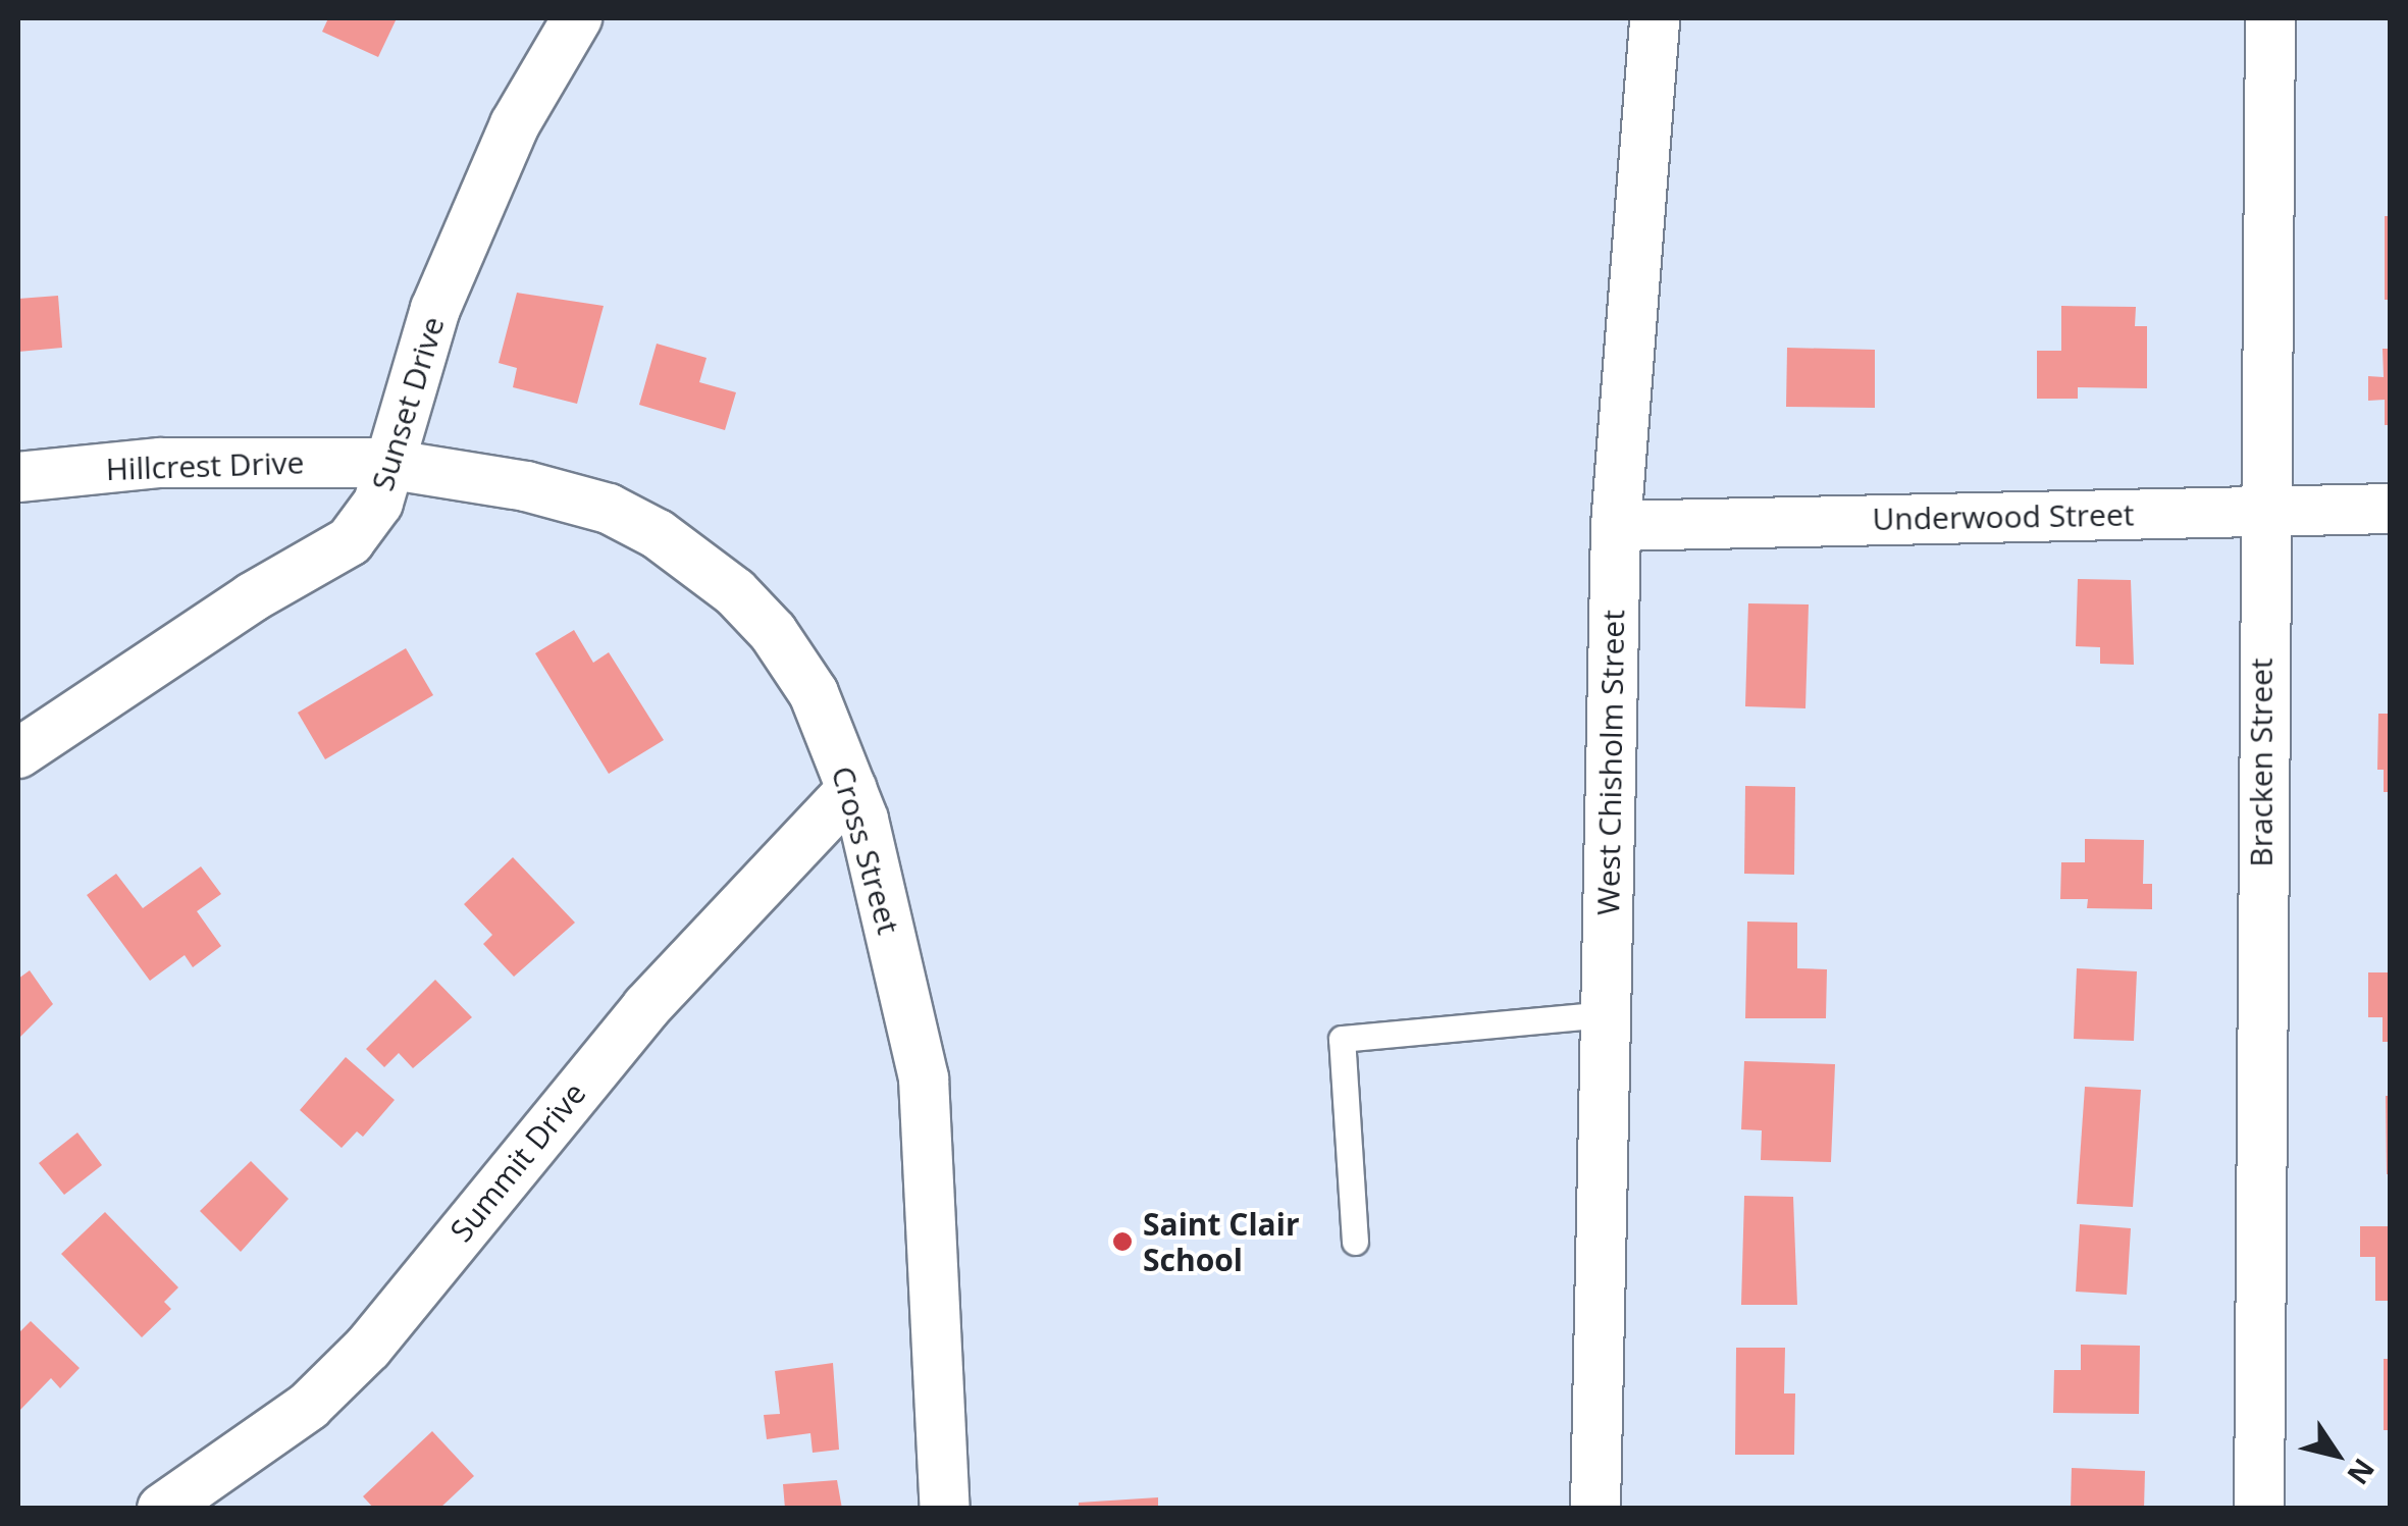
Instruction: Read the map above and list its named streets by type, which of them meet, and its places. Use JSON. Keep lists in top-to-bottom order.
{
  "streets": {
    "street": [
      "Sunset Drive",
      "Hillcrest Drive",
      "Underwood Street",
      "West Chisholm Street",
      "Bracken Street",
      "Cross Street",
      "Summit Drive"
    ]
  },
  "crossings": [
    ["Sunset Drive", "Hillcrest Drive"],
    ["Sunset Drive", "Cross Street"],
    ["Hillcrest Drive", "Cross Street"],
    ["Underwood Street", "West Chisholm Street"],
    ["Underwood Street", "Bracken Street"],
    ["Cross Street", "Summit Drive"]
  ],
  "places": ["Saint Clair School"],
  "north": "bottom right"
}
